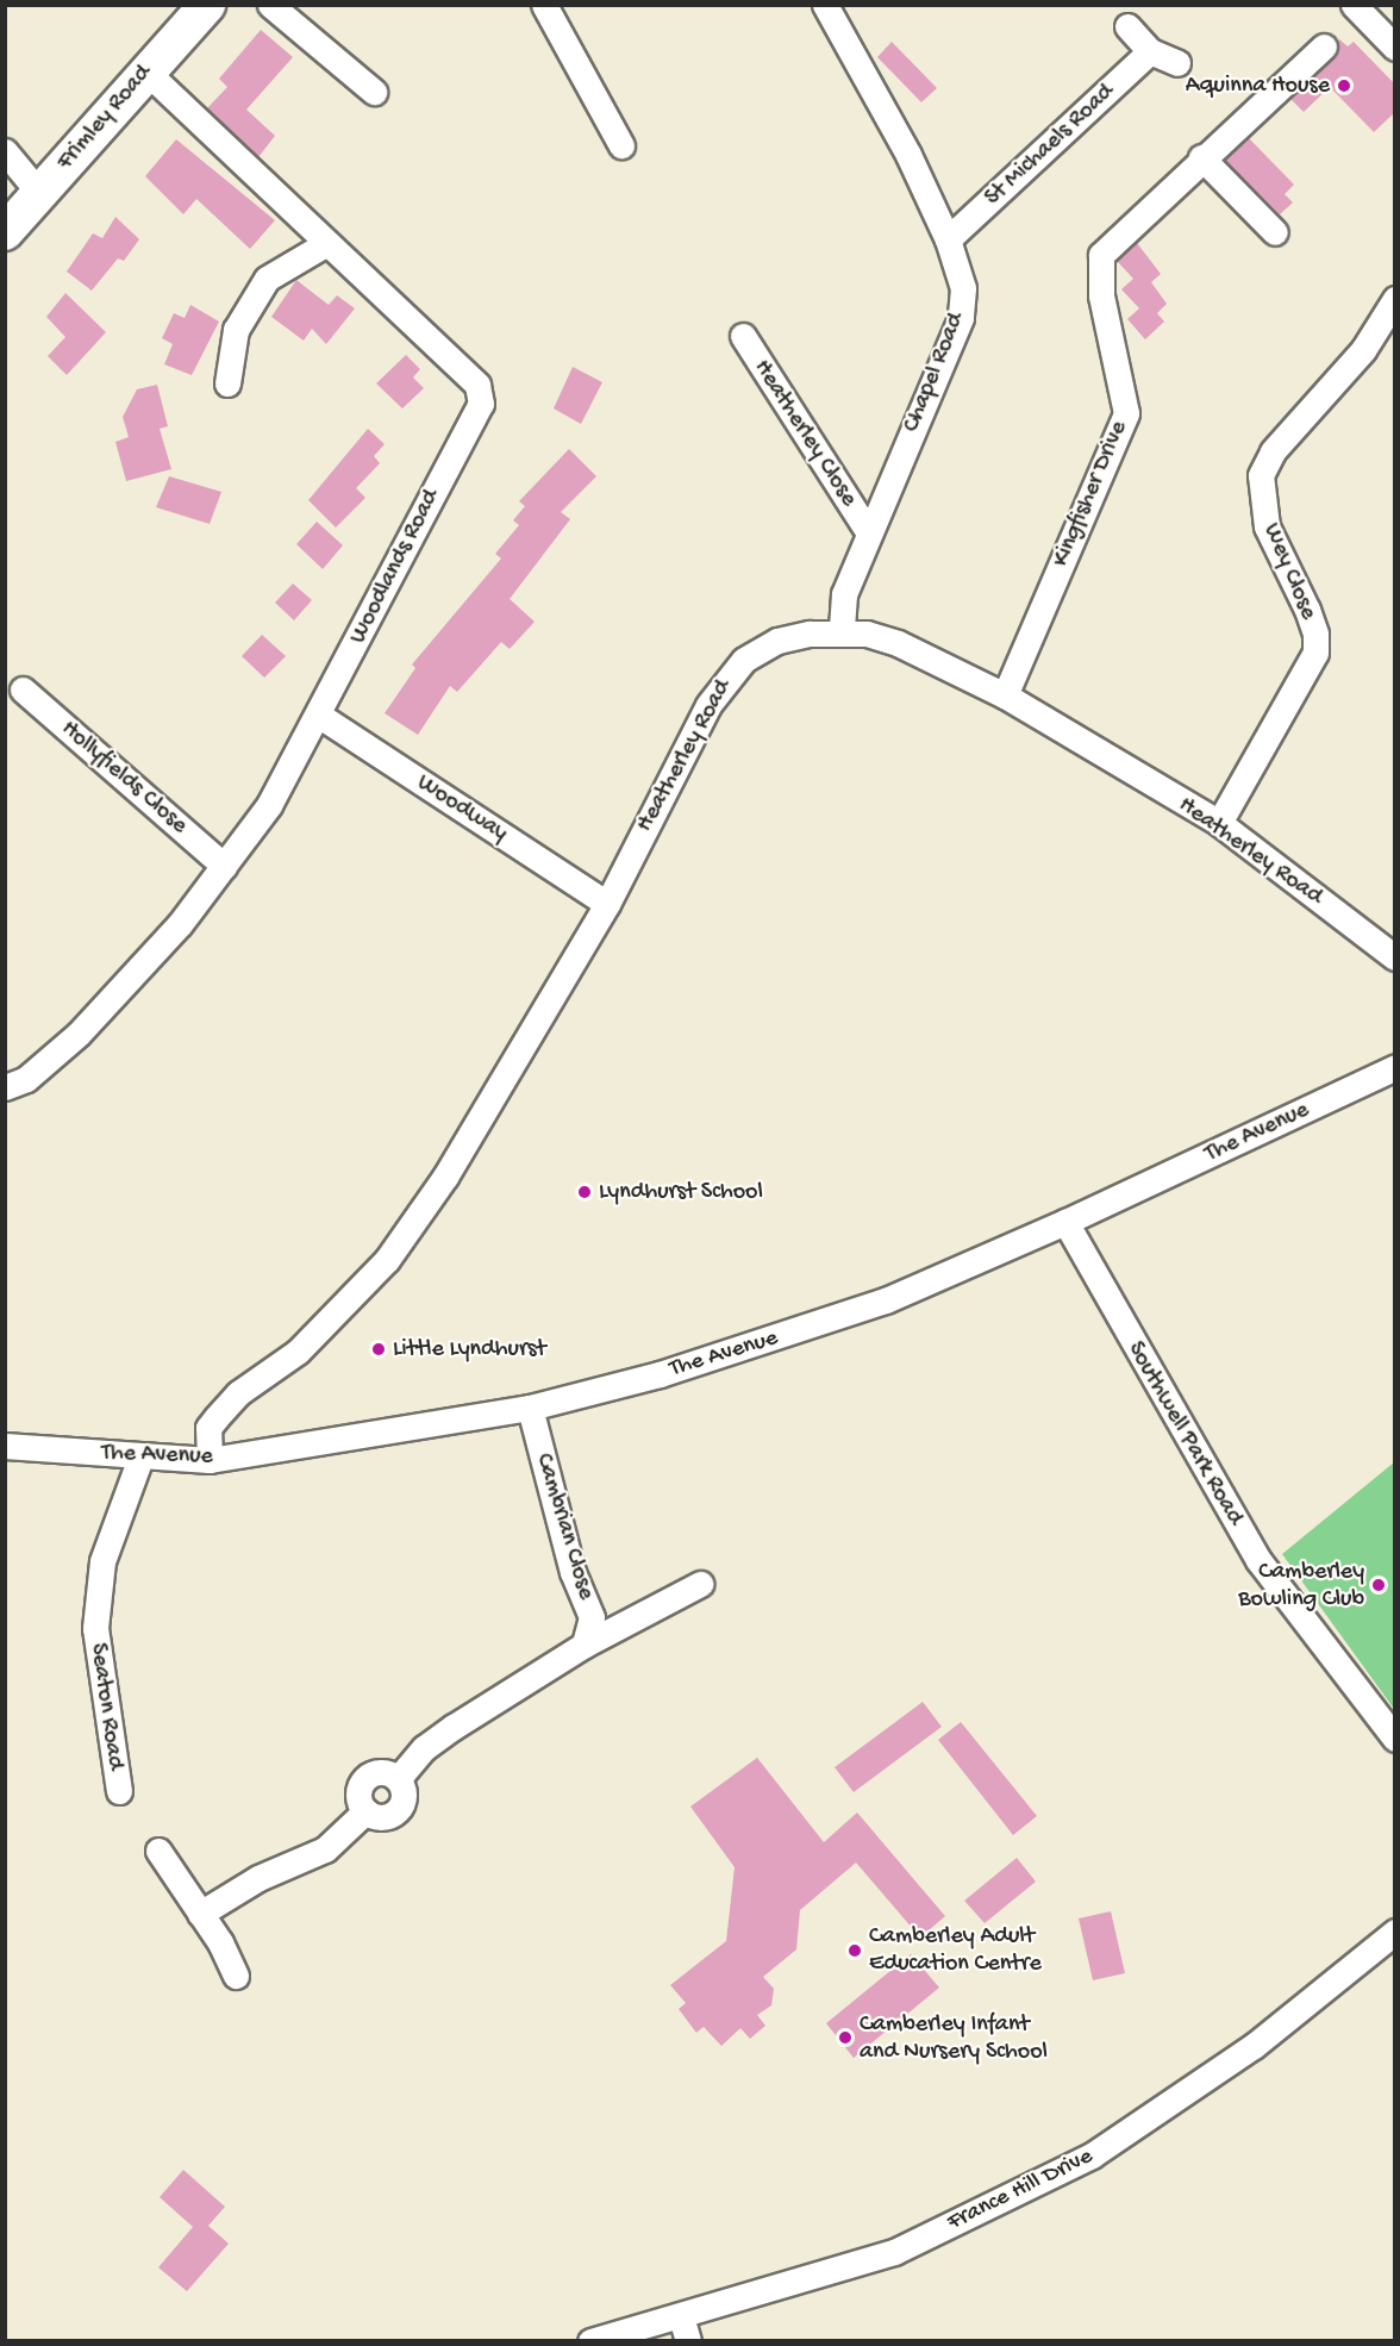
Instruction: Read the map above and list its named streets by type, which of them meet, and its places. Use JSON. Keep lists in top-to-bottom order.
{
  "streets": {
    "main road": ["Frimley Road"],
    "street": [
      "St Michaels Road",
      "Chapel Road",
      "Heatherley Close",
      "Kingfisher Drive",
      "Woodlands Road",
      "Wey Close",
      "Heatherley Road",
      "Hollyfields Close",
      "Woodway",
      "The Avenue",
      "Southwell Park Road",
      "Cambrian Close",
      "Seaton Road",
      "France Hill Drive"
    ]
  },
  "crossings": [
    ["Frimley Road", "Woodlands Road"],
    ["St Michaels Road", "Chapel Road"],
    ["Chapel Road", "Heatherley Close"],
    ["Chapel Road", "Heatherley Road"],
    ["Kingfisher Drive", "Heatherley Road"],
    ["Woodlands Road", "Hollyfields Close"],
    ["Woodlands Road", "Woodway"],
    ["Wey Close", "Heatherley Road"],
    ["Heatherley Road", "Woodway"],
    ["Heatherley Road", "The Avenue"],
    ["The Avenue", "Southwell Park Road"],
    ["The Avenue", "Cambrian Close"],
    ["The Avenue", "Seaton Road"]
  ],
  "places": [
    "Aquinna House",
    "Lyndhurst School",
    "Little Lyndhurst",
    "Camberley Bowling Club",
    "Camberley Adult Education Centre",
    "Camberley Infant and Nursery School"
  ]
}
